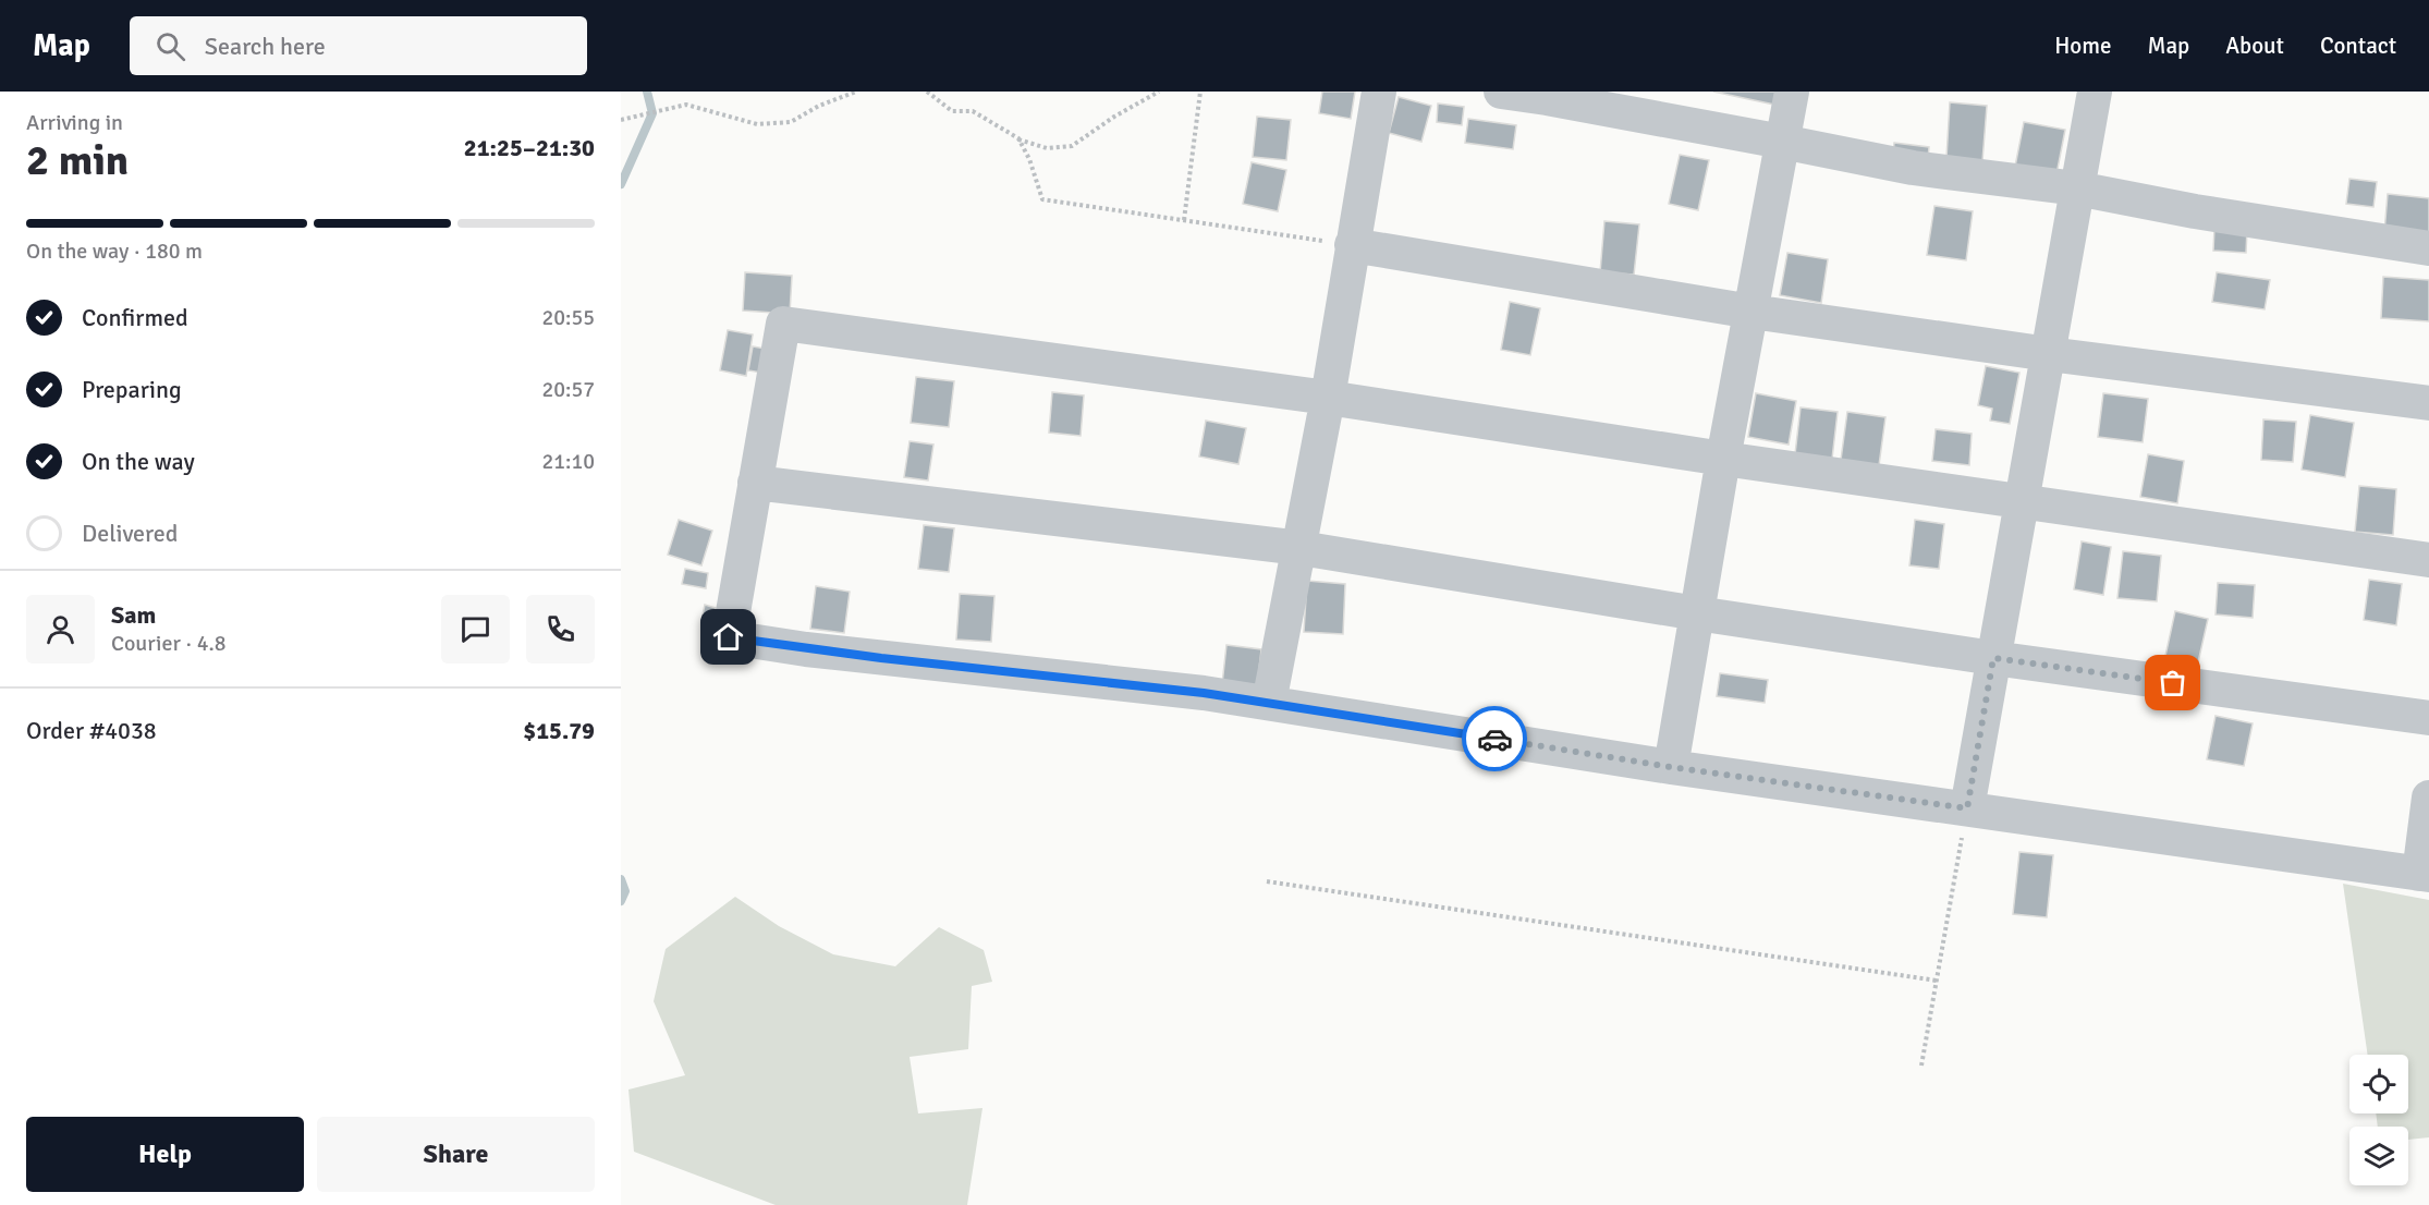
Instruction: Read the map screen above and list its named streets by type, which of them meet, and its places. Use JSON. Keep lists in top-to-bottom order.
{
  "page": {
    "header": "Map",
    "search": "Search here",
    "nav": [
      "Home",
      "Map",
      "About",
      "Contact"
    ],
    "heading": ["2 min", "Arriving in", "21:25–21:30"],
    "panel": [
      "Sam",
      "Courier · 4.8",
      "Order #4038",
      "$15.79"
    ],
    "bar": "On the way · 180 m",
    "list": [
      ["Confirmed", "20:55"],
      ["Preparing", "20:57"],
      ["On the way", "21:10"],
      "Delivered"
    ],
    "buttons": ["Help", "Share"]
  }
}
